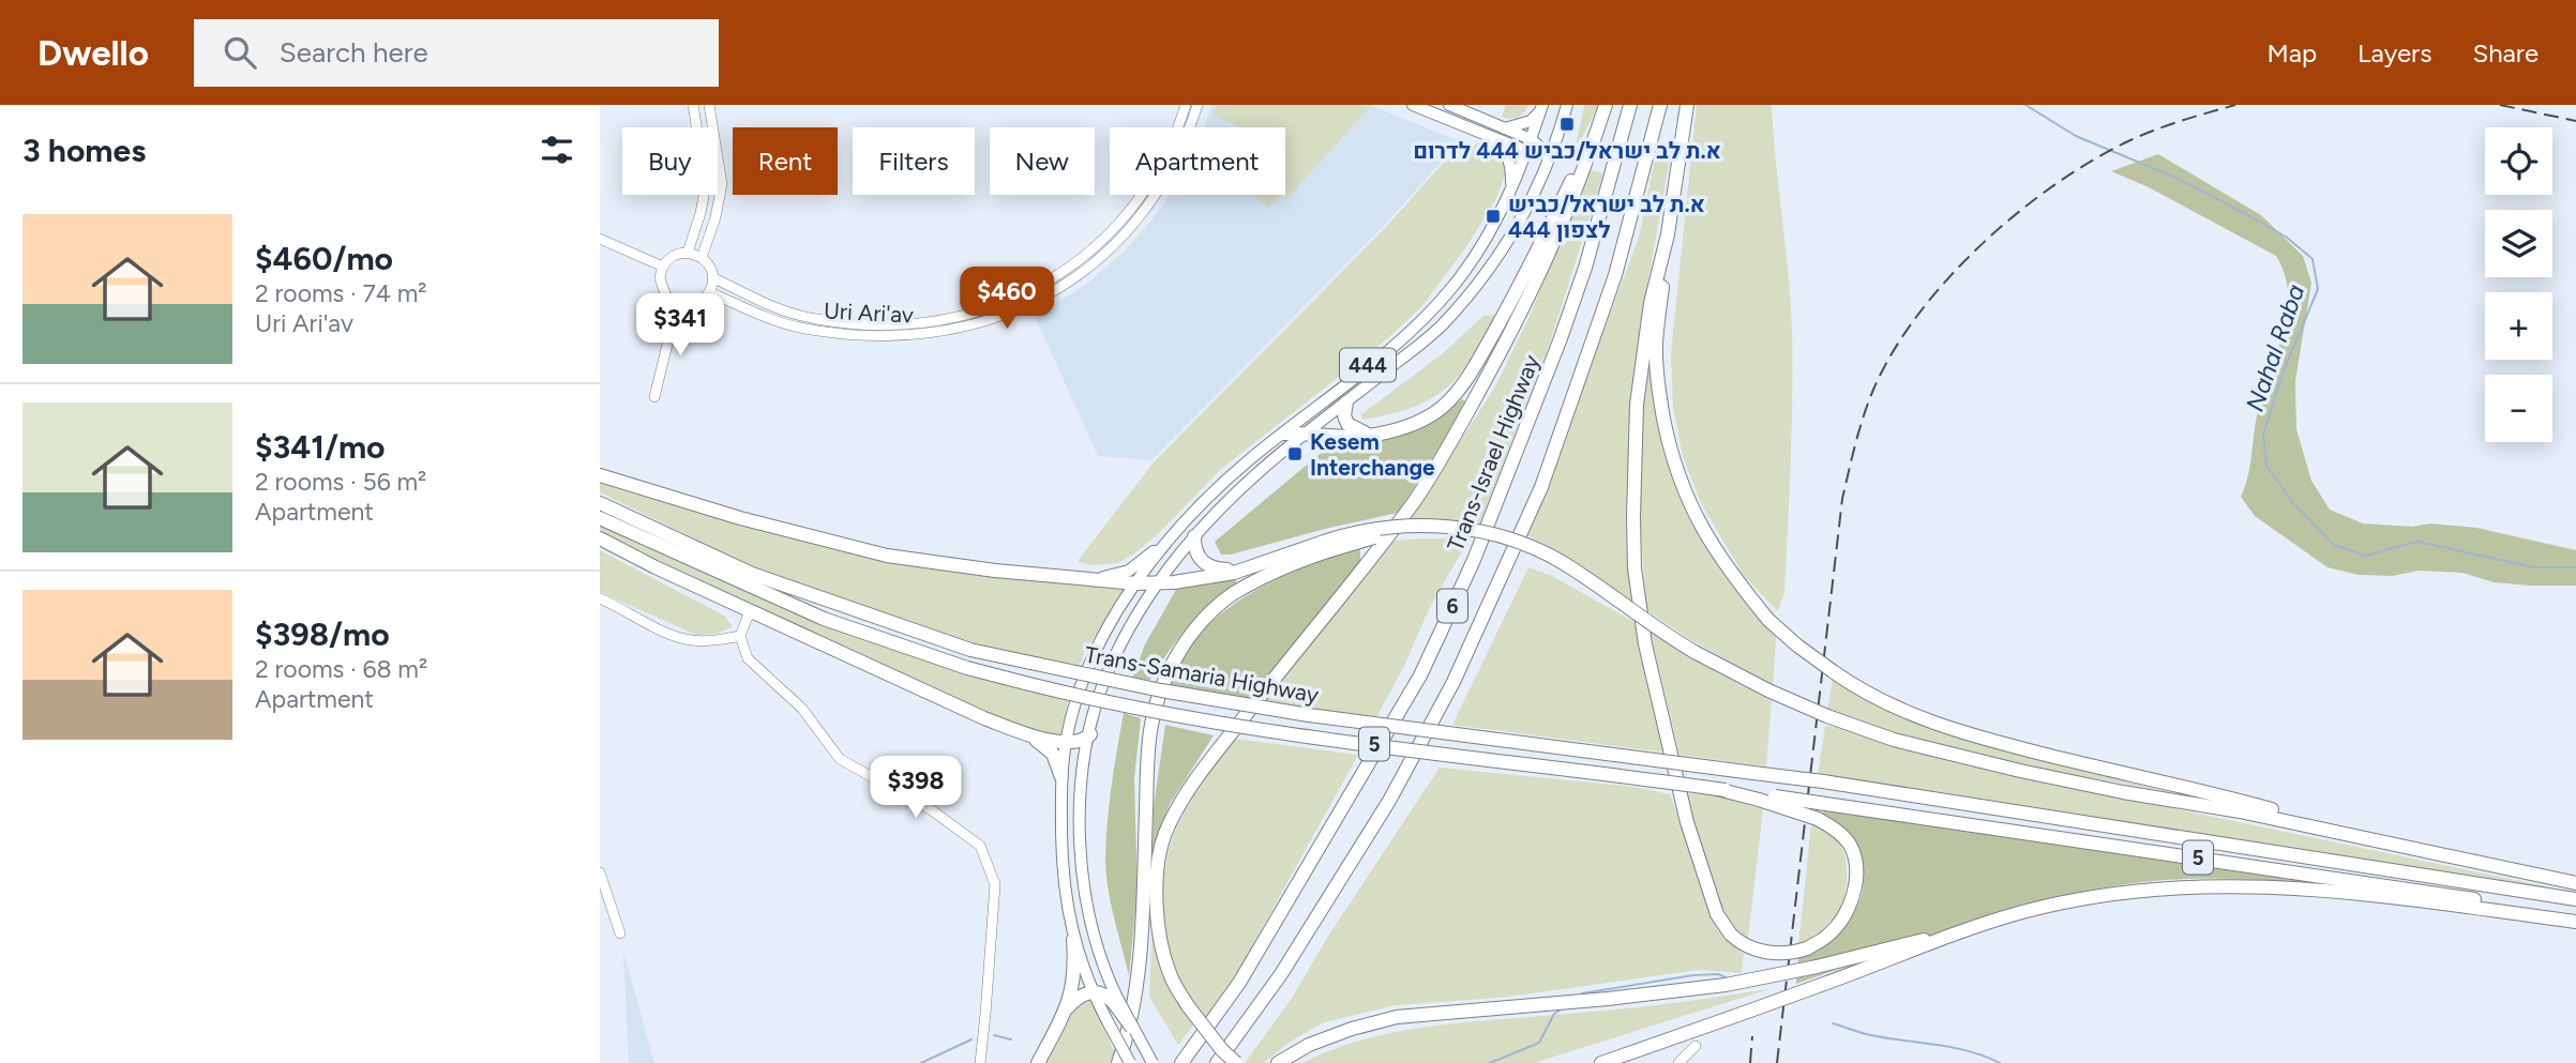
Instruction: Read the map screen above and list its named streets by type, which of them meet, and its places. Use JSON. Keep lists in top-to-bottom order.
{
  "streets": {
    "highway": [
      "Trans-Israel Highway",
      "6",
      "Trans-Samaria Highway",
      "5"
    ],
    "main road": ["444"],
    "street": ["Uri Ari'av"]
  },
  "water": ["Nahal Raba"],
  "places": {
    "transit": ["א.ת לב ישראל/כביש 444 לדרום", "א.ת לב ישראל/כביש 444 לצפון", "Kesem Interchange"]
  },
  "page": {
    "header": "Dwello",
    "search": "Search here",
    "nav": ["Map", "Layers", "Share"],
    "heading": "3 homes",
    "map_buttons": ["+", "−"],
    "chip": [
      "Buy",
      "Rent",
      "Filters",
      "New",
      "Apartment"
    ],
    "list": [
      {
        "name": "$460/mo",
        "note": "2 rooms · 74 m² · Uri Ari'av"
      },
      {
        "name": "$341/mo",
        "note": "2 rooms · 56 m² · Apartment"
      },
      {
        "name": "$398/mo",
        "note": "2 rooms · 68 m² · Apartment"
      }
    ],
    "price": ["$460", "$341", "$398"]
  }
}
